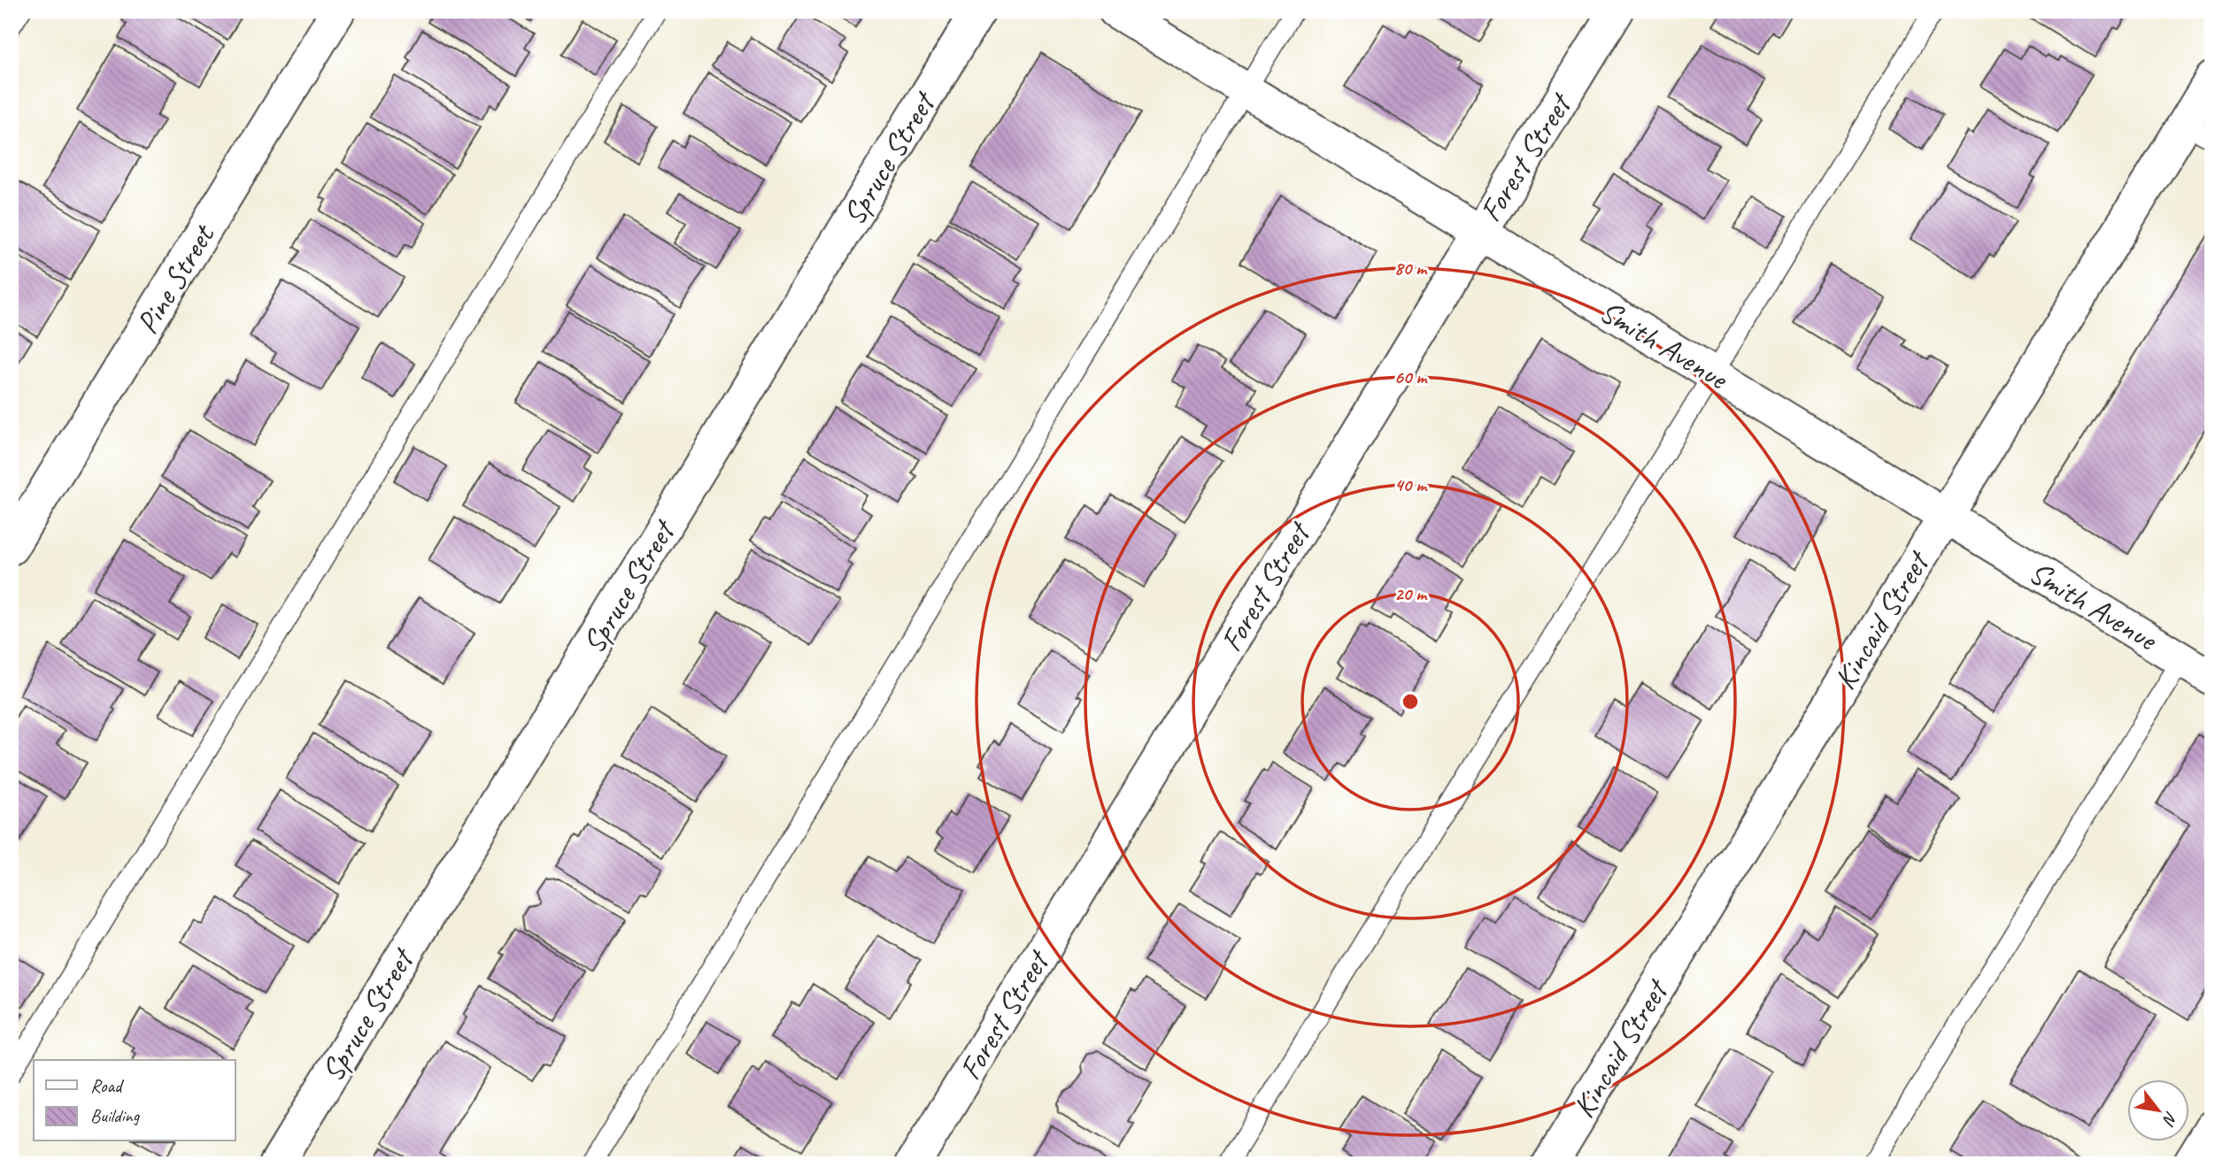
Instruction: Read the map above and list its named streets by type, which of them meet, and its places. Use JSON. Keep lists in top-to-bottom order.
{
  "streets": {
    "street": [
      "Forest Street",
      "Spruce Street",
      "Pine Street",
      "Smith Avenue",
      "Kincaid Street"
    ]
  },
  "crossings": [
    ["Forest Street", "Smith Avenue"],
    ["Smith Avenue", "Kincaid Street"]
  ],
  "legend": ["Road", "Building"],
  "north": "bottom right",
  "rings": [
    "80 m",
    "60 m",
    "40 m",
    "20 m"
  ]
}
